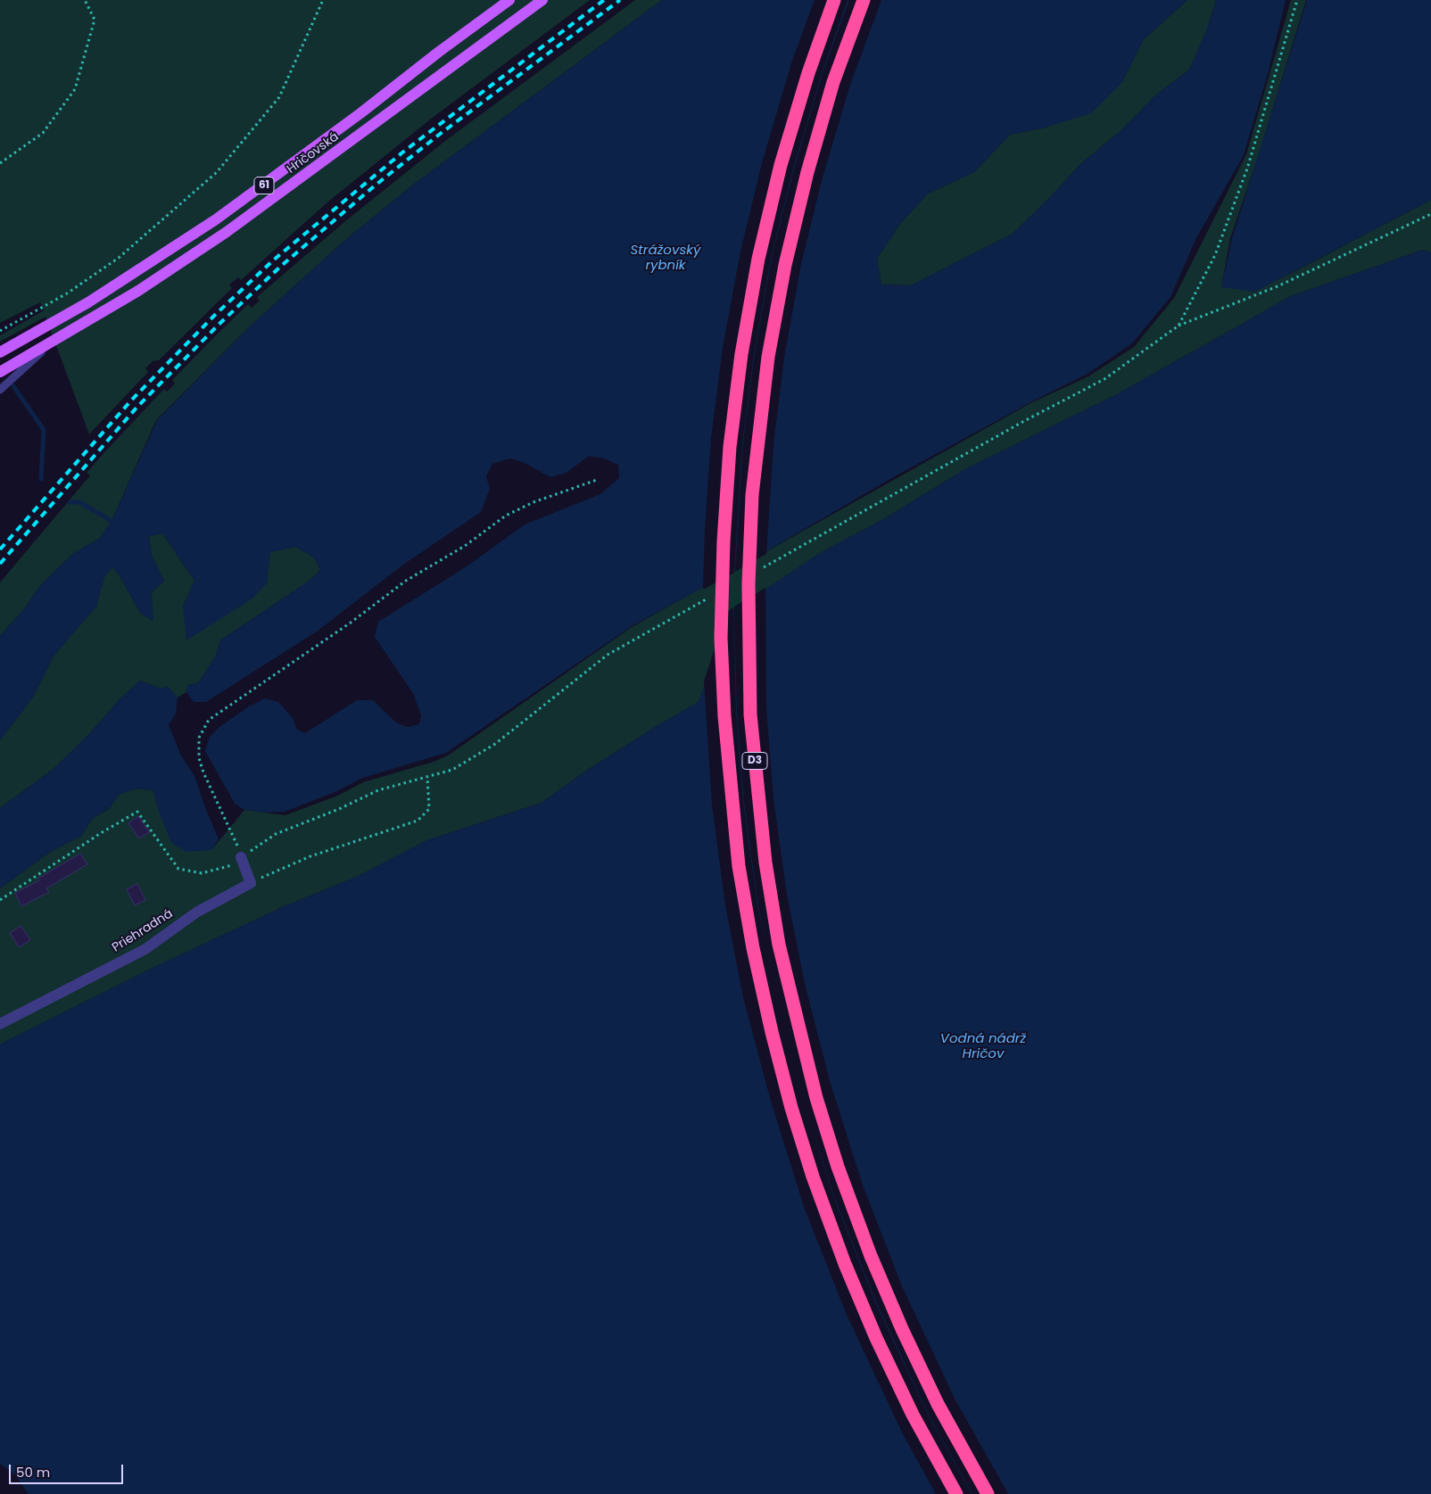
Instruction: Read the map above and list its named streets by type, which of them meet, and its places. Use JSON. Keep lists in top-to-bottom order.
{
  "streets": {
    "highway": ["D3"],
    "main road": ["Hričovská", "61"],
    "street": ["Priehradná"]
  },
  "water": ["Strážovský rybník", "Vodná nádrž Hričov"],
  "scale_bar": "50 m"
}
